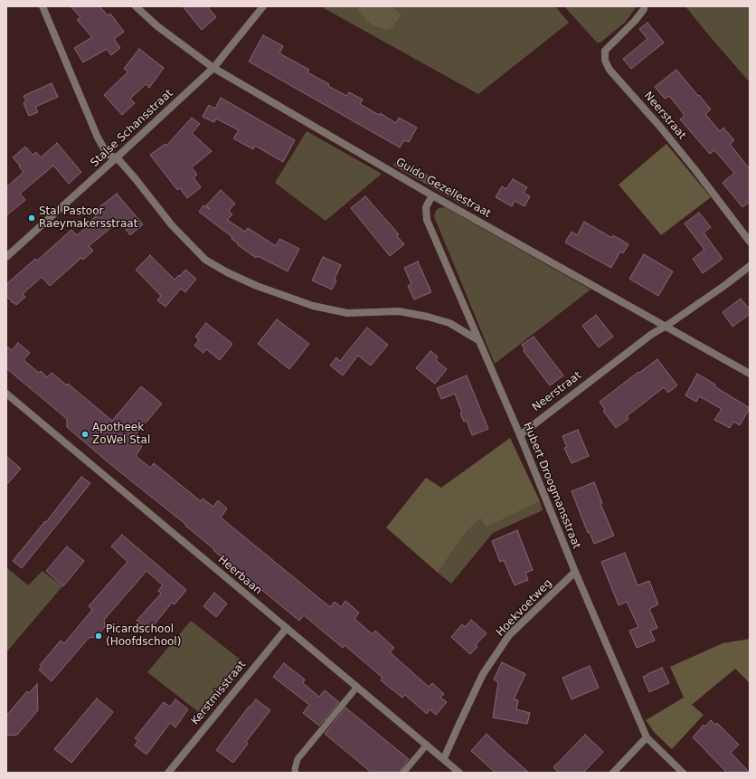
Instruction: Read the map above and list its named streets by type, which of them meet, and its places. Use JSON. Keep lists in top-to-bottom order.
{
  "streets": {
    "street": [
      "Neerstraat",
      "Stalse Schansstraat",
      "Guido Gezellestraat",
      "Hubert Droogmansstraat",
      "Heerbaan",
      "Hoekvoetweg",
      "Kerstmisstraat"
    ]
  },
  "crossings": [
    ["Neerstraat", "Guido Gezellestraat"],
    ["Neerstraat", "Hubert Droogmansstraat"],
    ["Stalse Schansstraat", "Guido Gezellestraat"],
    ["Guido Gezellestraat", "Hubert Droogmansstraat"],
    ["Hubert Droogmansstraat", "Hoekvoetweg"],
    ["Heerbaan", "Hoekvoetweg"],
    ["Heerbaan", "Kerstmisstraat"]
  ],
  "places": ["Stal Pastoor Raeymakersstraat", "Apotheek ZoWel Stal", "Picardschool (Hoofdschool)"]
}
